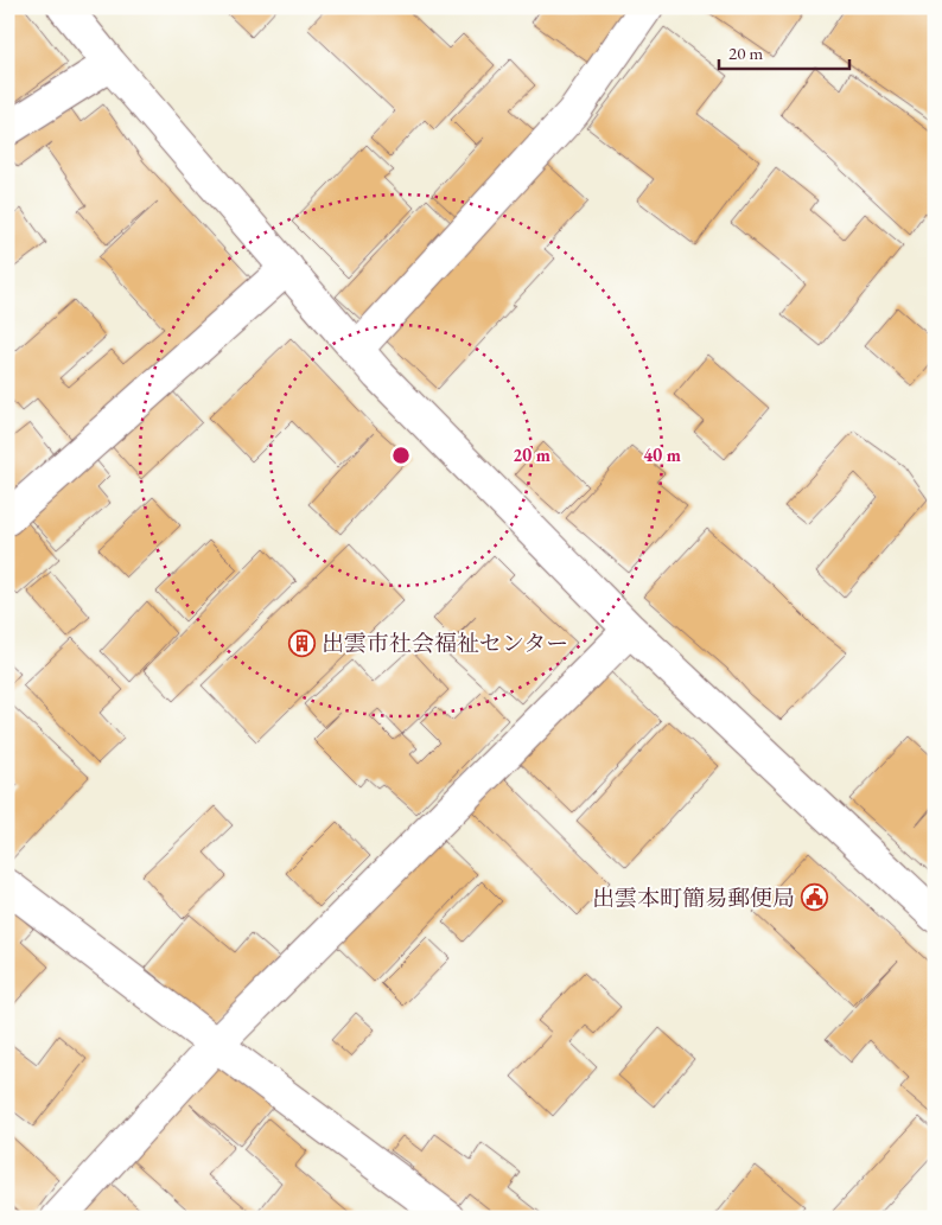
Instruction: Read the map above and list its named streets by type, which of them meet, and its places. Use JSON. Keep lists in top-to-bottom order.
{
  "places": {
    "building": ["出雲市社会福祉センター"],
    "public building": ["出雲本町簡易郵便局"]
  },
  "scale_bar": "20 m",
  "rings": ["20 m", "40 m"]
}
